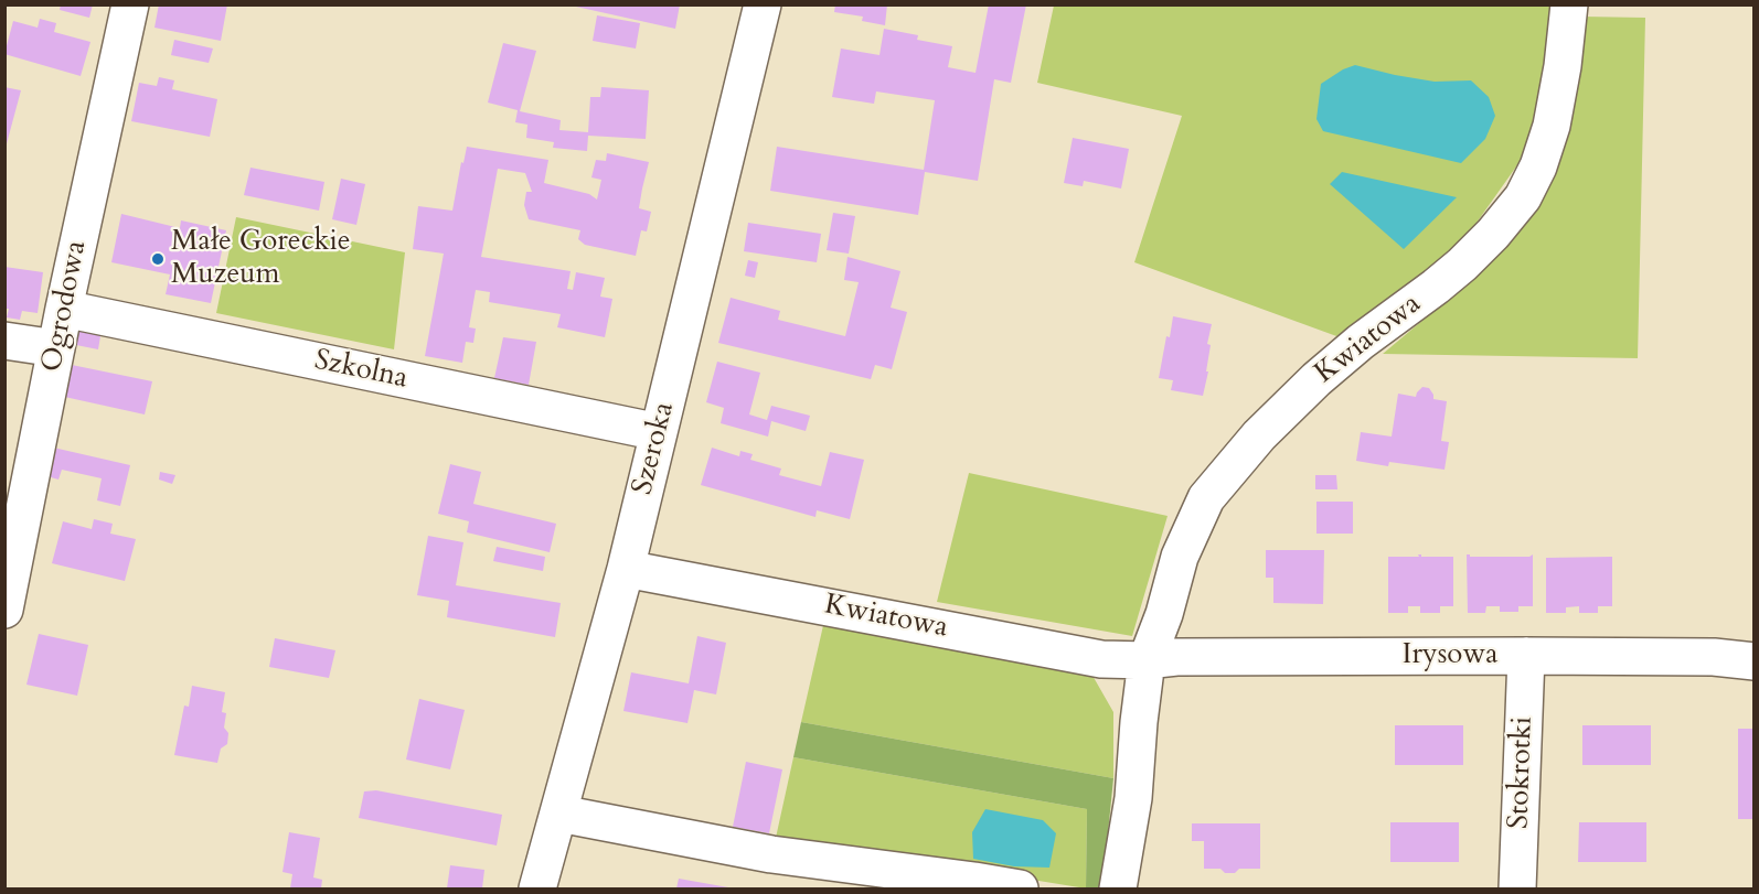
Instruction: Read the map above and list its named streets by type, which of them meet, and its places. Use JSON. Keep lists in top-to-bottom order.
{
  "streets": {
    "street": [
      "Ogrodowa",
      "Kwiatowa",
      "Szkolna",
      "Szeroka",
      "Irysowa",
      "Stokrotki"
    ]
  },
  "crossings": [
    ["Ogrodowa", "Szkolna"],
    ["Kwiatowa", "Szeroka"],
    ["Kwiatowa", "Irysowa"],
    ["Szkolna", "Szeroka"],
    ["Irysowa", "Stokrotki"]
  ],
  "places": ["Małe Goreckie Muzeum"]
}
